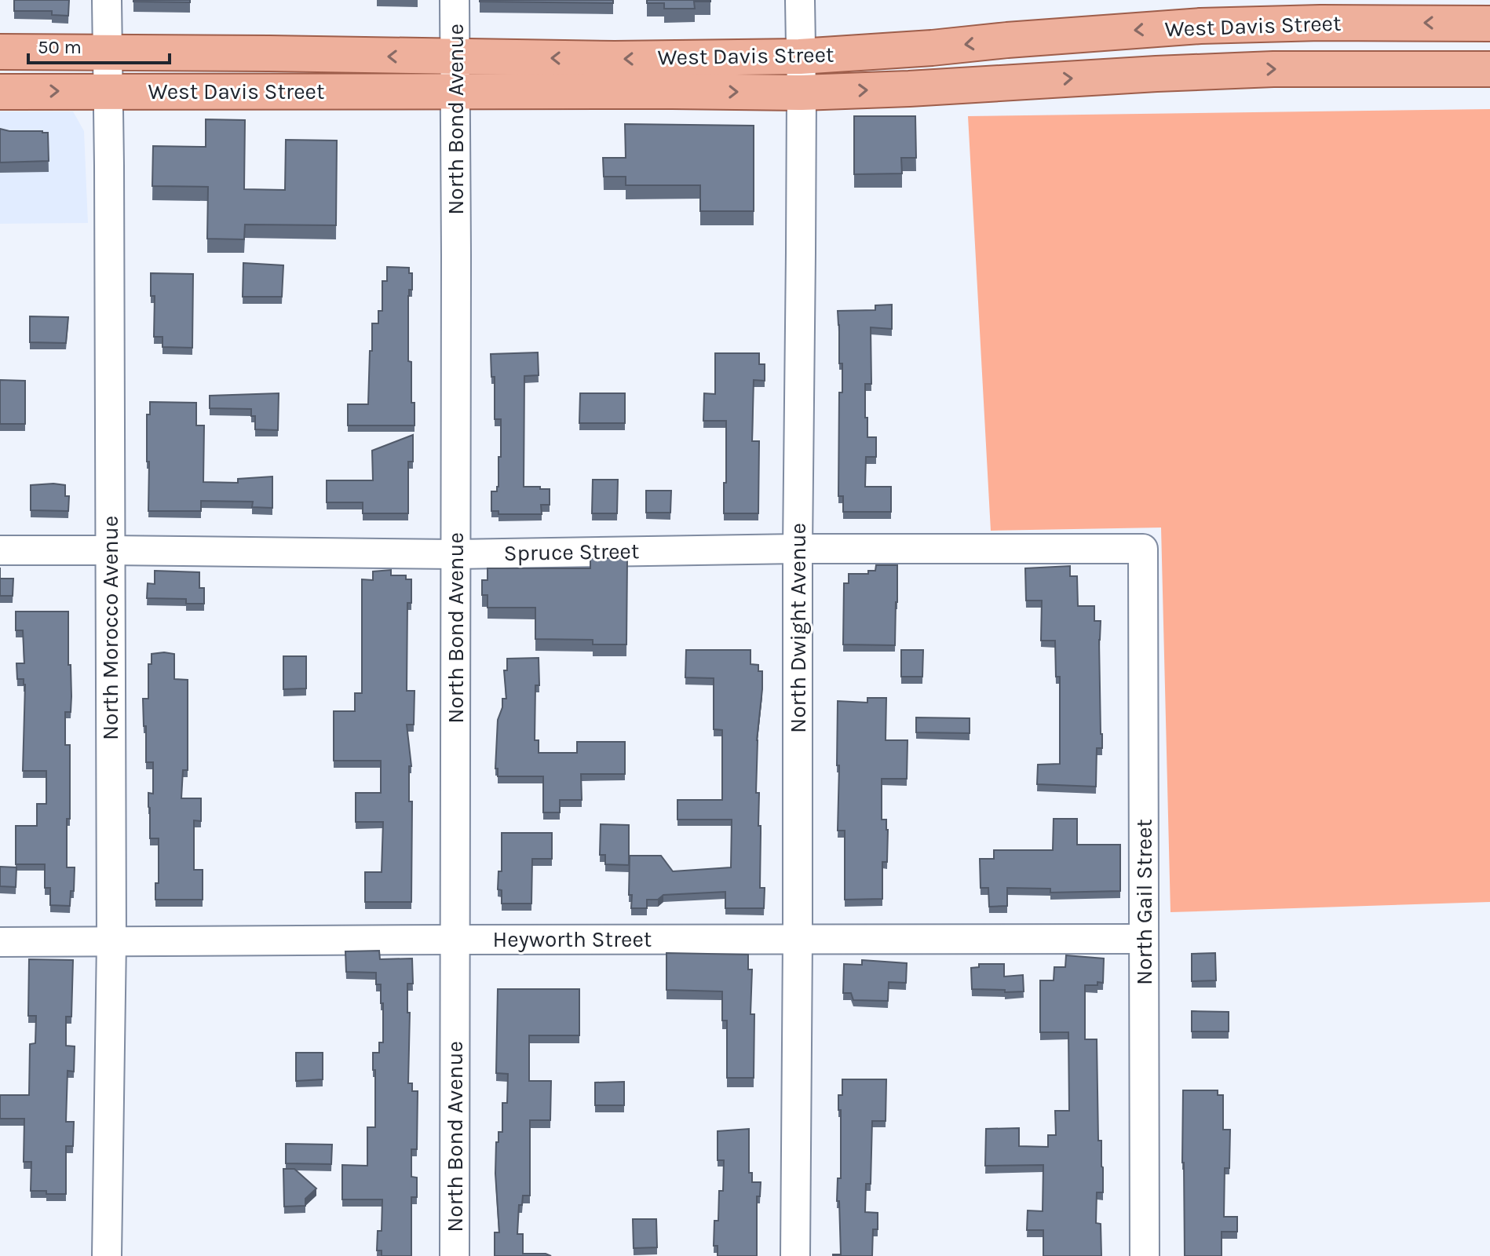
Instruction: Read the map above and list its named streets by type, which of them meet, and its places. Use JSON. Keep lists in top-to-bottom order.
{
  "streets": {
    "main road": ["West Davis Street"],
    "street": [
      "North Bond Avenue",
      "Spruce Street",
      "North Morocco Avenue",
      "North Dwight Avenue",
      "North Gail Street",
      "Heyworth Street"
    ]
  },
  "crossings": [
    ["West Davis Street", "North Bond Avenue"],
    ["West Davis Street", "North Morocco Avenue"],
    ["West Davis Street", "North Dwight Avenue"],
    ["North Bond Avenue", "Spruce Street"],
    ["North Bond Avenue", "Heyworth Street"],
    ["Spruce Street", "North Morocco Avenue"],
    ["Spruce Street", "North Dwight Avenue"],
    ["Spruce Street", "North Gail Street"],
    ["North Morocco Avenue", "Heyworth Street"],
    ["North Dwight Avenue", "Heyworth Street"],
    ["North Gail Street", "Heyworth Street"]
  ],
  "scale_bar": "50 m"
}
